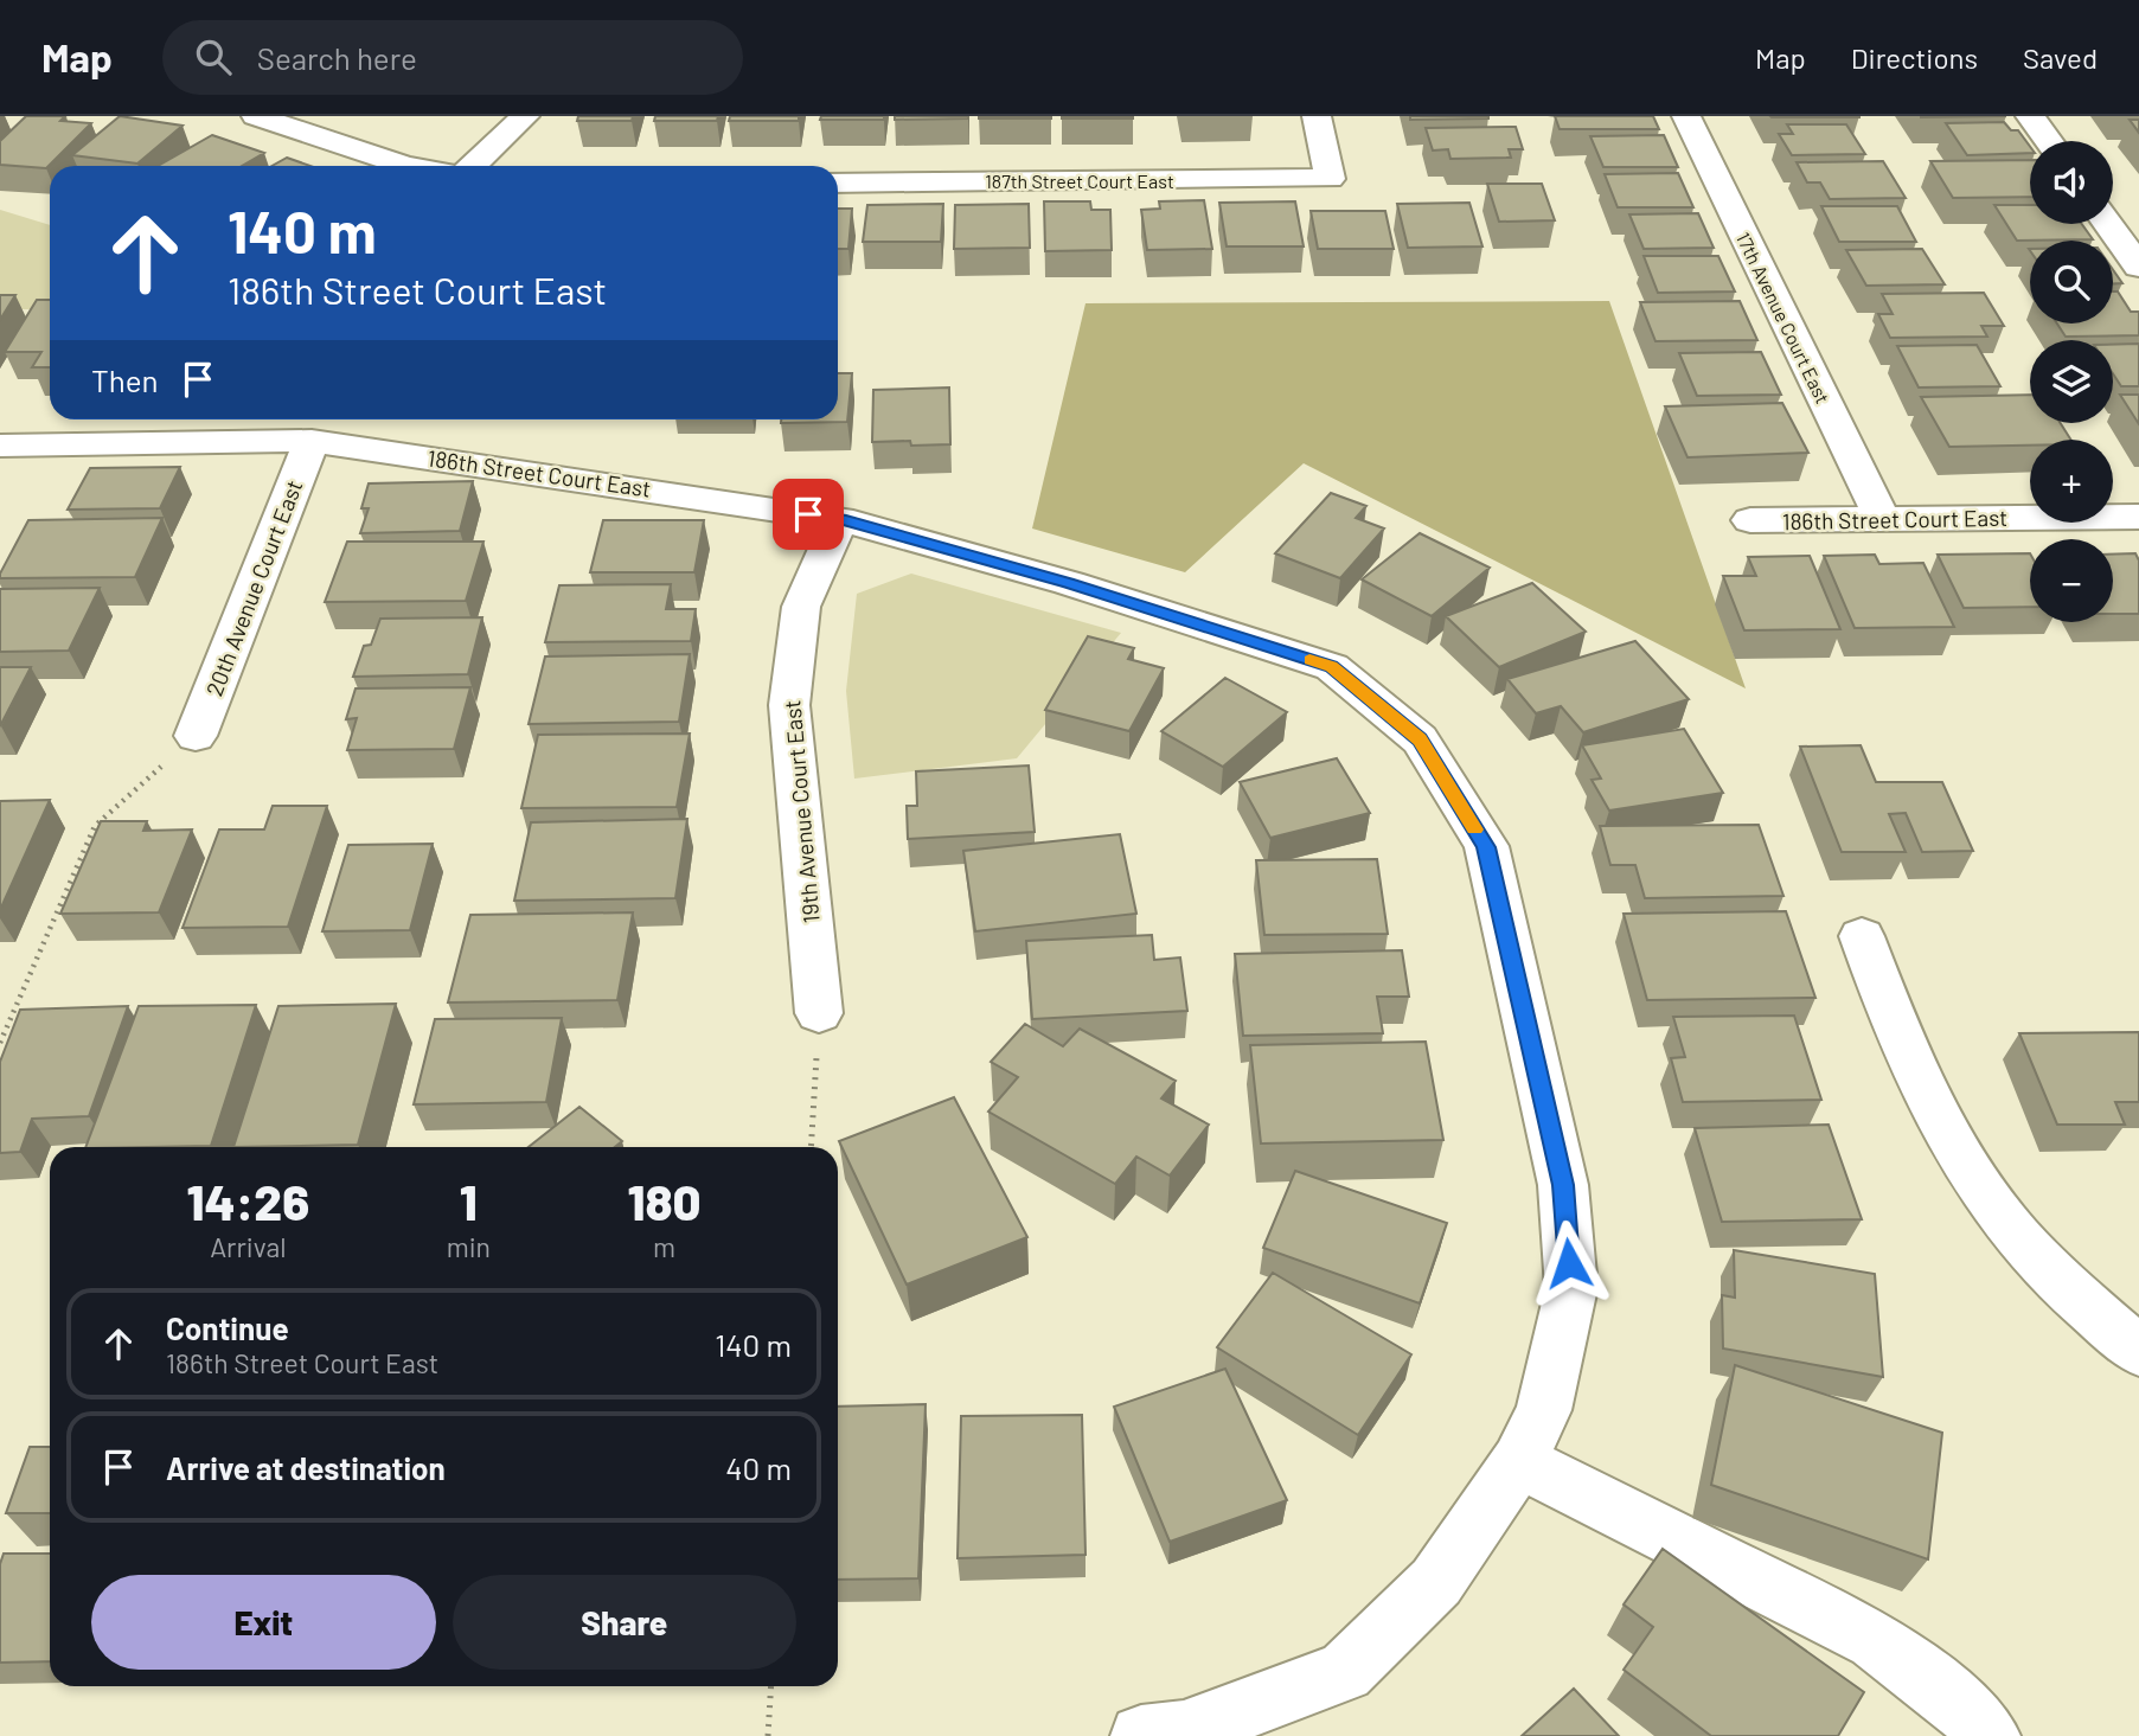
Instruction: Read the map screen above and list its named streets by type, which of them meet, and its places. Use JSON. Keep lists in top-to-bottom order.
{
  "streets": {
    "street": [
      "187th Street Court East",
      "17th Avenue Court East",
      "186th Street Court East",
      "20th Avenue Court East",
      "19th Avenue Court East"
    ]
  },
  "crossings": [
    ["17th Avenue Court East", "186th Street Court East"],
    ["186th Street Court East", "20th Avenue Court East"],
    ["186th Street Court East", "19th Avenue Court East"]
  ],
  "page": {
    "header": "Map",
    "search": "Search here",
    "nav": ["Map", "Directions", "Saved"],
    "map_buttons": ["+", "−"],
    "turn": ["140 m", "186th Street Court East"],
    "then": "Then",
    "eta": [
      "14:26",
      "Arrival",
      "1",
      "min",
      "180",
      "m"
    ],
    "list": [
      {
        "name": "Continue",
        "note": "186th Street Court East",
        "value": "140 m"
      },
      {
        "name": "Arrive at destination",
        "value": "40 m"
      }
    ],
    "buttons": ["Exit", "Share"]
  }
}
